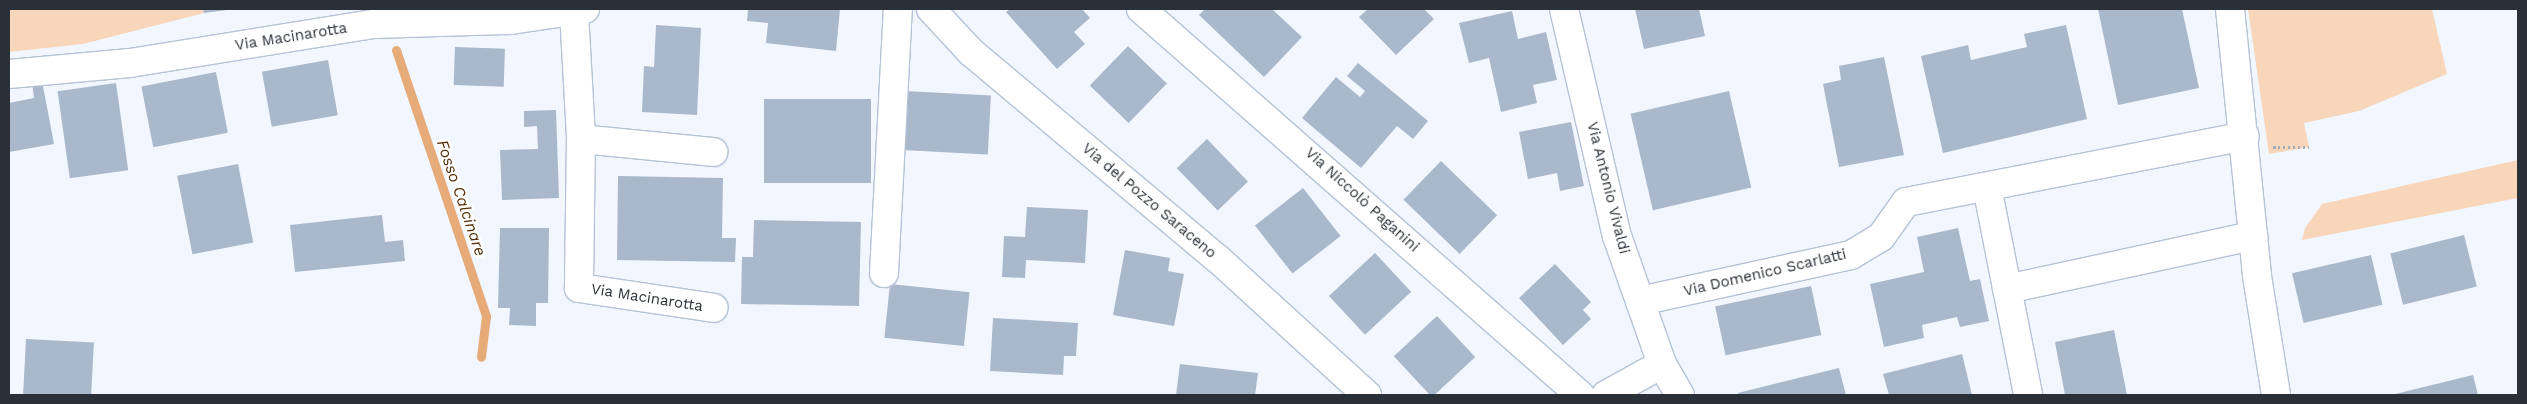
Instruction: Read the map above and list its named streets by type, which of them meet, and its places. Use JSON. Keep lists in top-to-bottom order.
{
  "streets": {
    "street": [
      "Via Macinarotta",
      "Via Antonio Vivaldi",
      "Via Niccolò Paganini",
      "Via del Pozzo Saraceno",
      "Via Domenico Scarlatti"
    ]
  },
  "crossings": [
    ["Via Antonio Vivaldi", "Via Domenico Scarlatti"]
  ],
  "water": ["Fosso Calcinare"]
}
